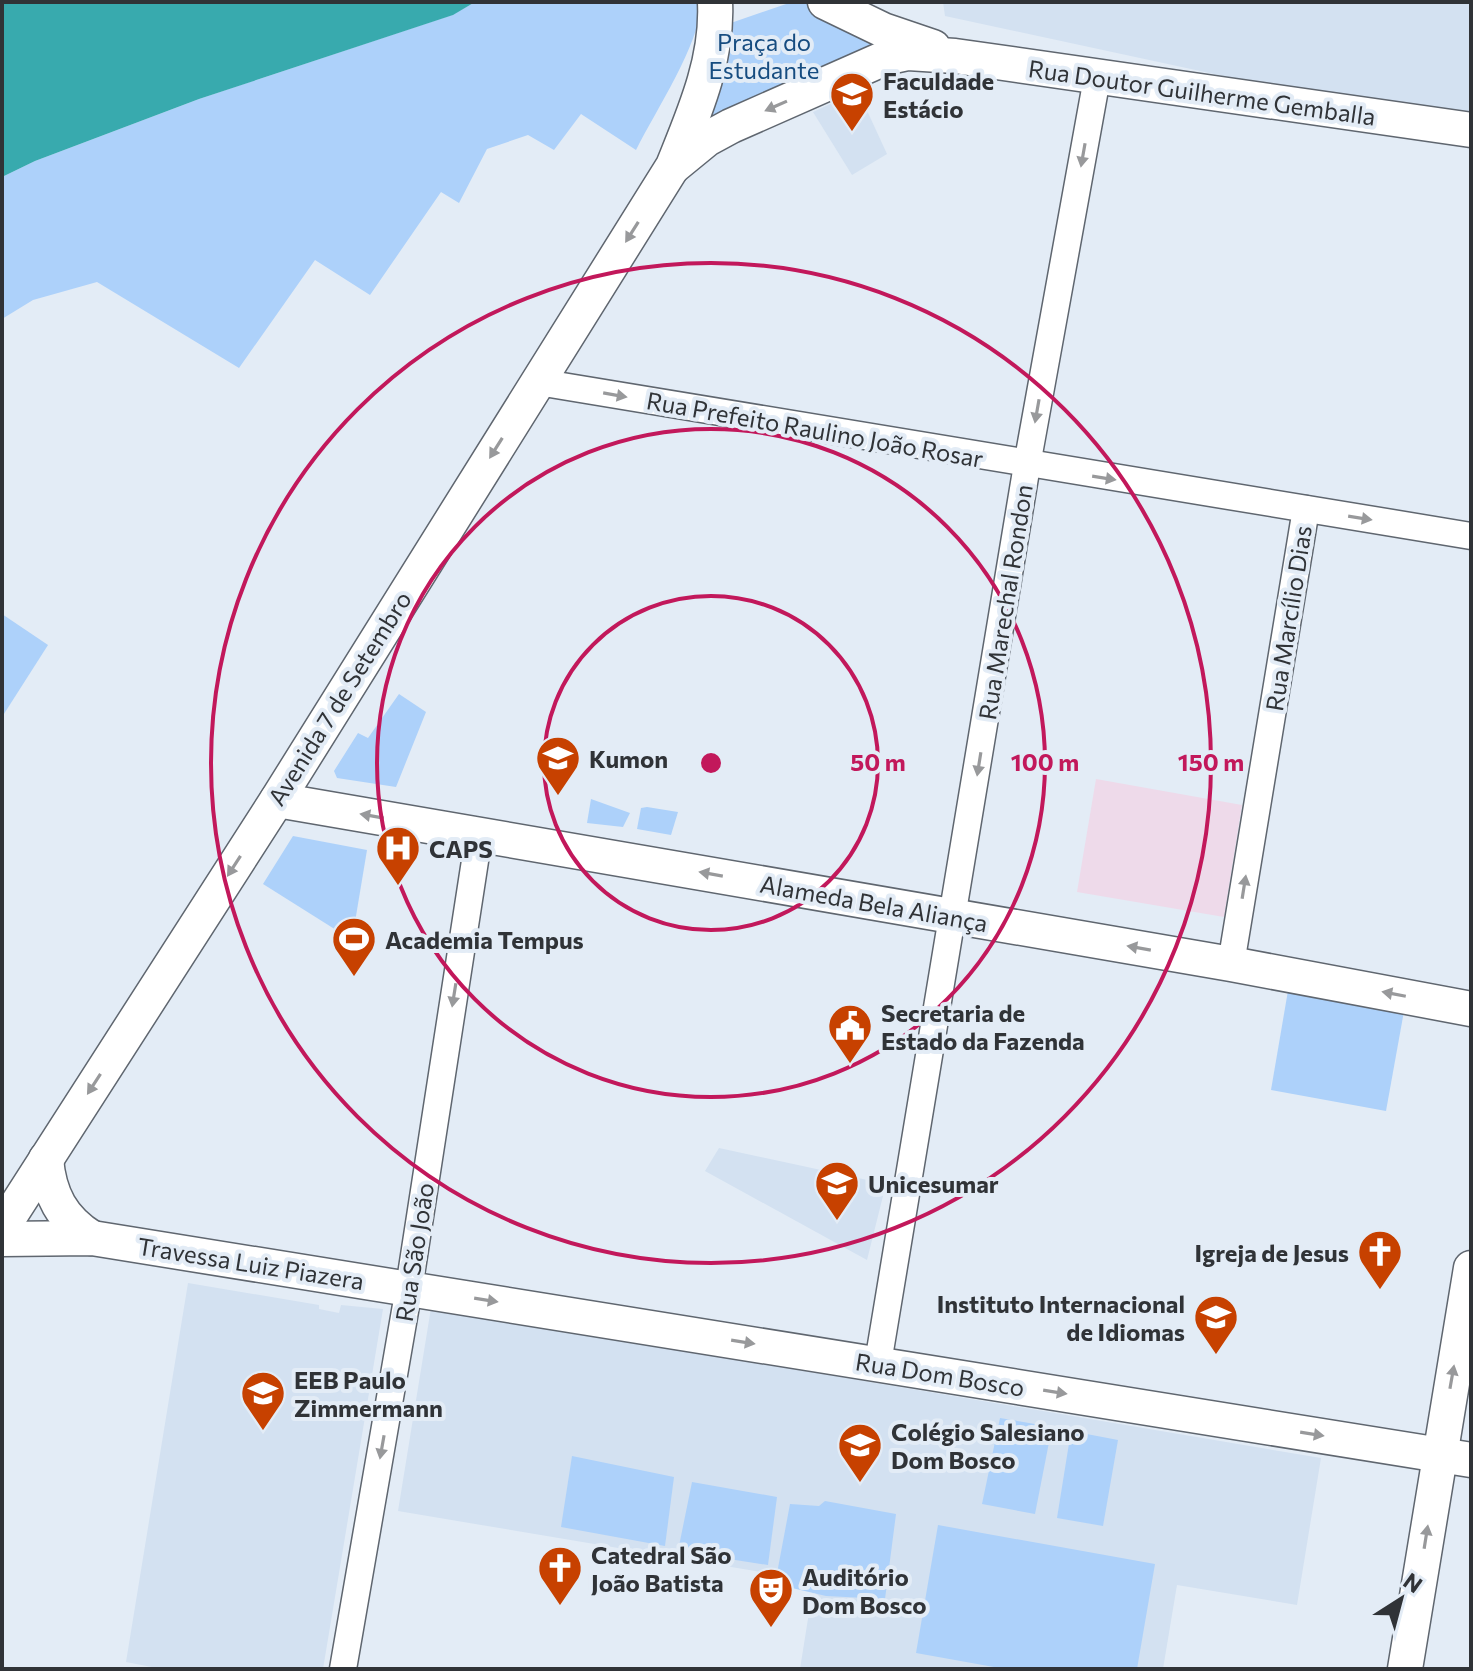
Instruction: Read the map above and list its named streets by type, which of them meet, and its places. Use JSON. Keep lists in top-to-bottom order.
{
  "streets": {
    "street": [
      "Rua Doutor Guilherme Gemballa",
      "Rua Prefeito Raulino João Rosar",
      "Rua Marechal Rondon",
      "Rua Marcílio Dias",
      "Avenida 7 de Setembro",
      "Alameda Bela Aliança",
      "Rua São João",
      "Travessa Luiz Piazera",
      "Rua Dom Bosco"
    ]
  },
  "crossings": [
    ["Rua Doutor Guilherme Gemballa", "Rua Marechal Rondon"],
    ["Rua Doutor Guilherme Gemballa", "Avenida 7 de Setembro"],
    ["Rua Prefeito Raulino João Rosar", "Rua Marechal Rondon"],
    ["Rua Prefeito Raulino João Rosar", "Rua Marcílio Dias"],
    ["Rua Prefeito Raulino João Rosar", "Avenida 7 de Setembro"],
    ["Rua Marechal Rondon", "Alameda Bela Aliança"],
    ["Rua Marechal Rondon", "Rua Dom Bosco"],
    ["Rua Marcílio Dias", "Alameda Bela Aliança"],
    ["Avenida 7 de Setembro", "Alameda Bela Aliança"],
    ["Alameda Bela Aliança", "Rua São João"],
    ["Rua São João", "Travessa Luiz Piazera"],
    ["Rua São João", "Rua Dom Bosco"],
    ["Travessa Luiz Piazera", "Rua Dom Bosco"]
  ],
  "one_way": [
    "Rua Doutor Guilherme Gemballa",
    "Rua Prefeito Raulino João Rosar",
    "Rua Marechal Rondon",
    "Rua Marcílio Dias",
    "Avenida 7 de Setembro",
    "Alameda Bela Aliança",
    "Rua São João",
    "Rua Dom Bosco"
  ],
  "parks": ["Praça do Estudante"],
  "places": {
    "school or university": [
      "Faculdade Estácio",
      "Kumon",
      "Unicesumar",
      "Instituto Internacional de Idiomas",
      "EEB Paulo Zimmermann",
      "Colégio Salesiano Dom Bosco"
    ],
    "hospital": ["CAPS"],
    "sports": ["Academia Tempus"],
    "public building": ["Secretaria de Estado da Fazenda"],
    "church": ["Igreja de Jesus", "Catedral São João Batista"],
    "theatre": ["Auditório Dom Bosco"]
  },
  "north": "top right",
  "rings": ["50 m", "100 m", "150 m"]
}
